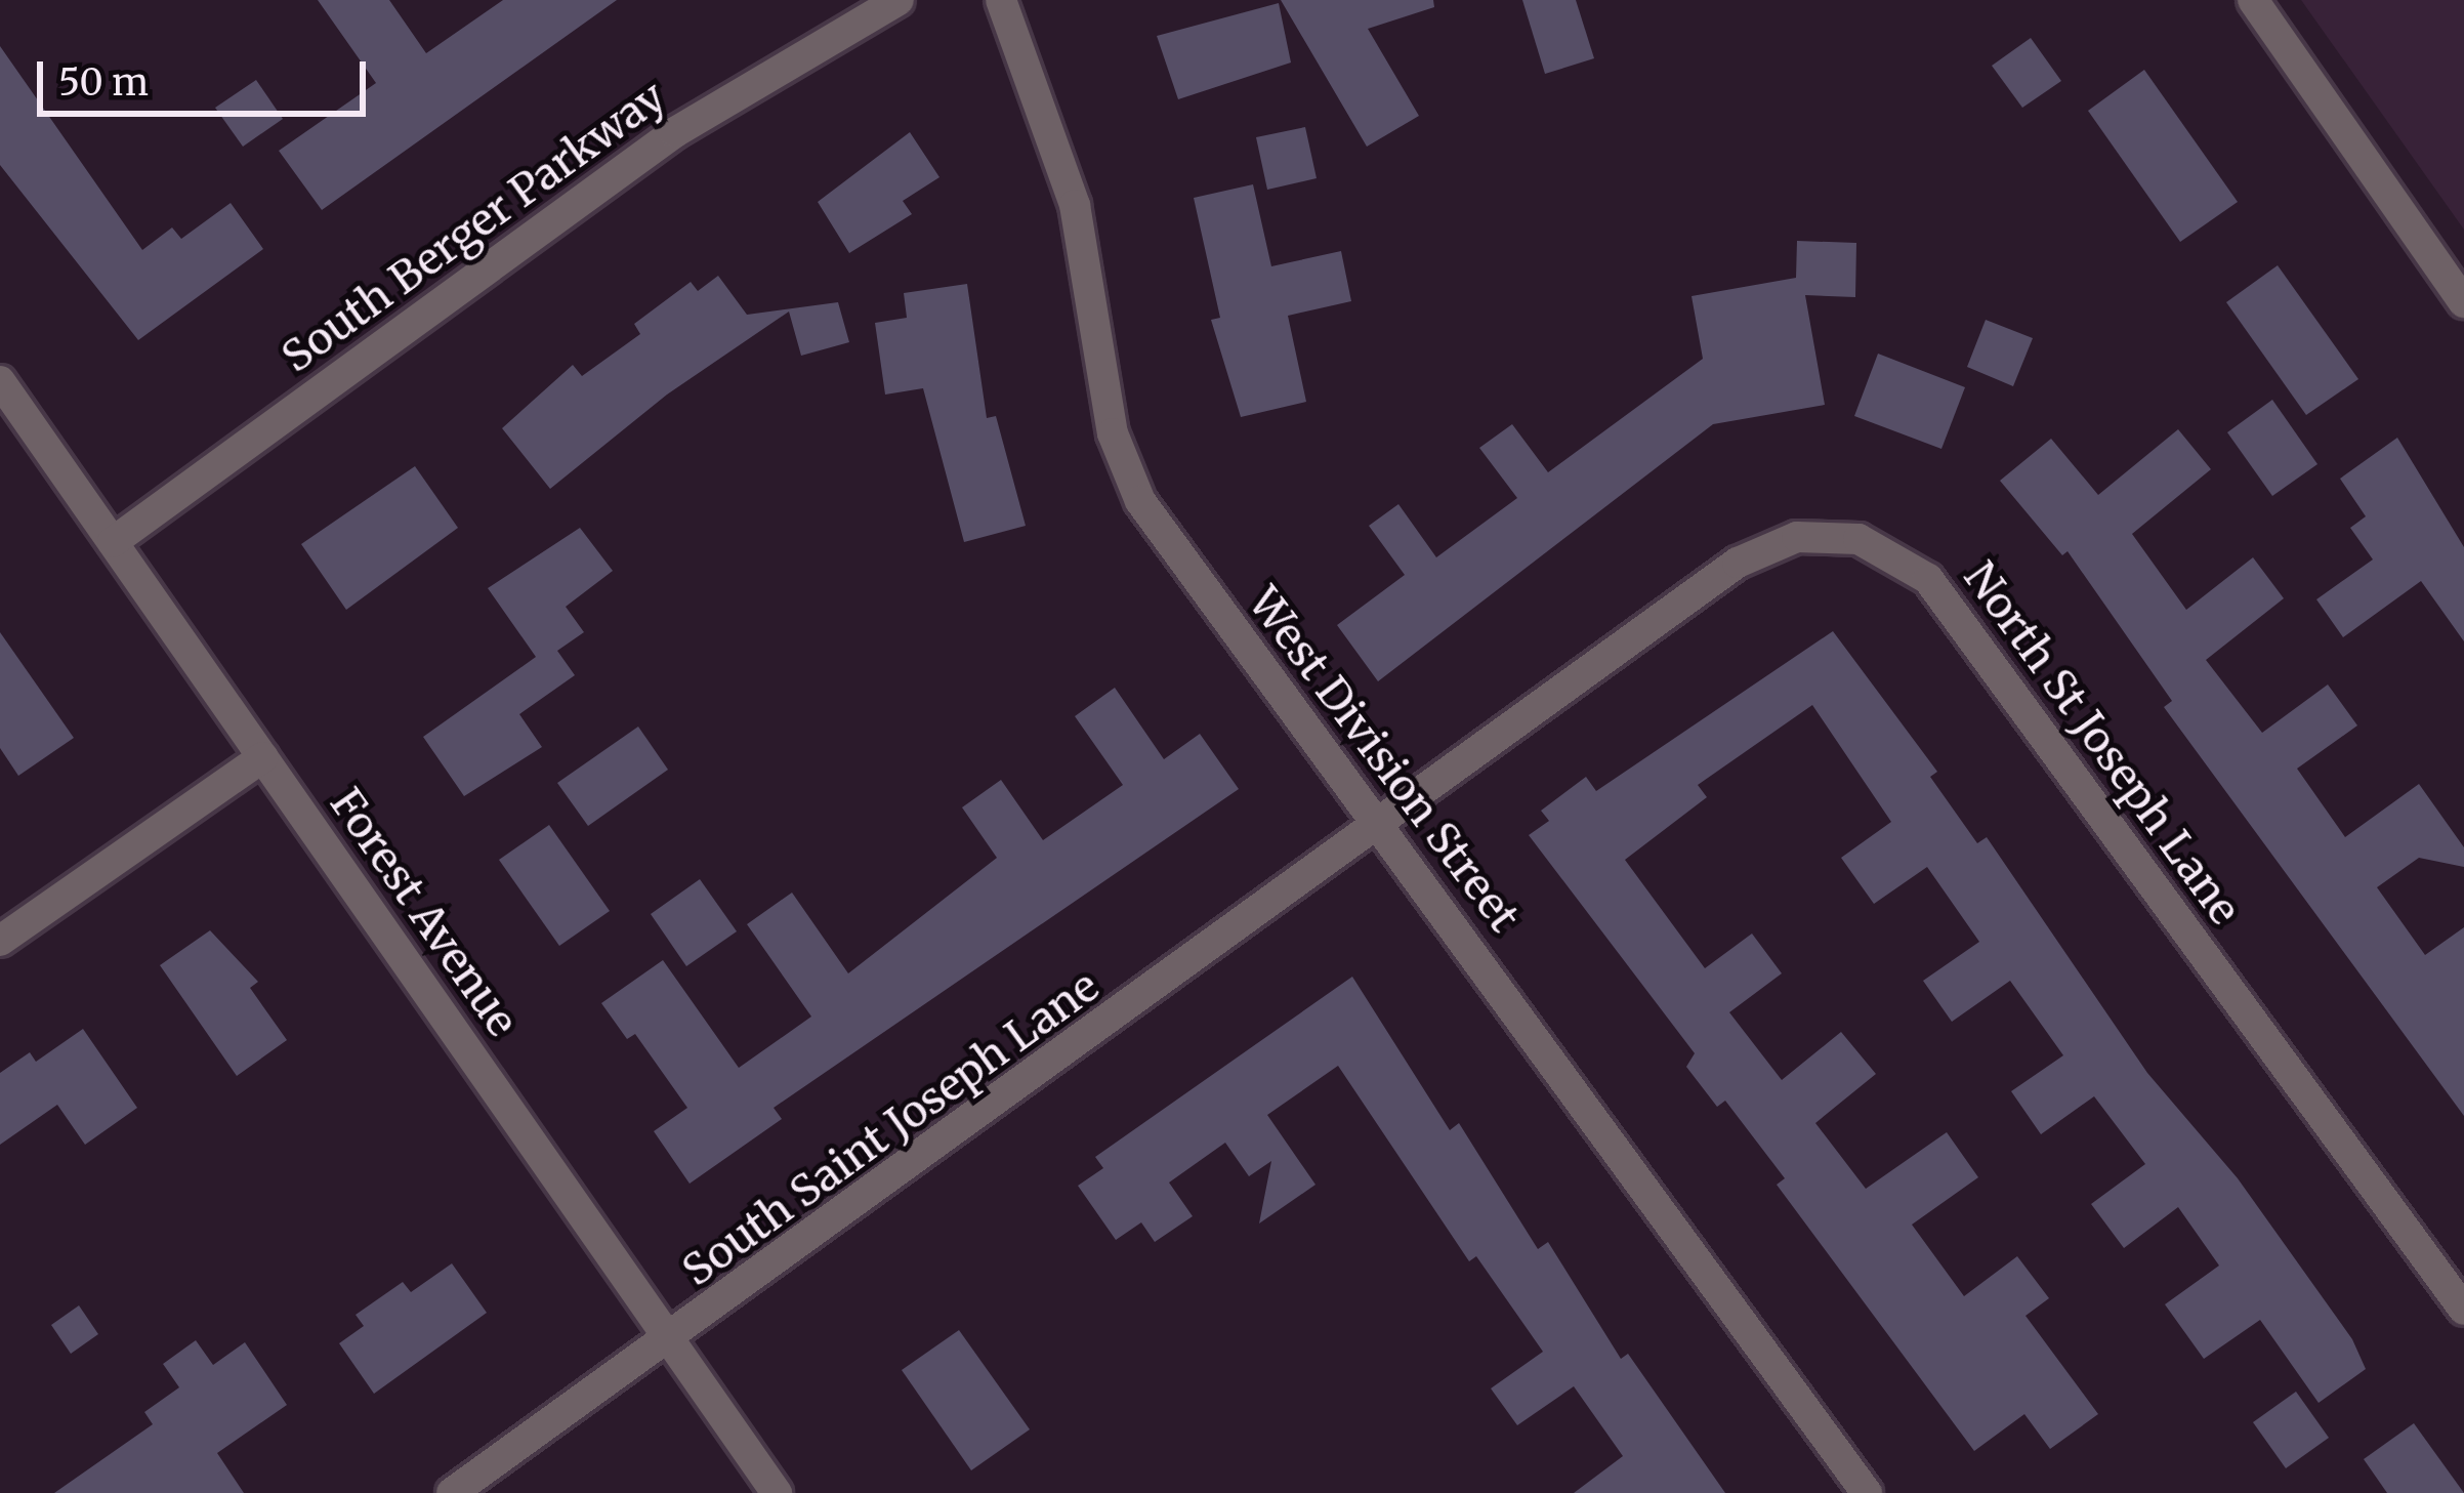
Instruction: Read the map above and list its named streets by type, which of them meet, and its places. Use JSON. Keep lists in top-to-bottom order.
{
  "streets": {
    "street": [
      "South Berger Parkway",
      "North St Joseph Lane",
      "West Division Street",
      "Forest Avenue",
      "South Saint Joseph Lane"
    ]
  },
  "crossings": [
    ["South Berger Parkway", "Forest Avenue"],
    ["North St Joseph Lane", "West Division Street"],
    ["North St Joseph Lane", "South Saint Joseph Lane"],
    ["West Division Street", "South Saint Joseph Lane"],
    ["Forest Avenue", "South Saint Joseph Lane"]
  ],
  "scale_bar": "50 m"
}
